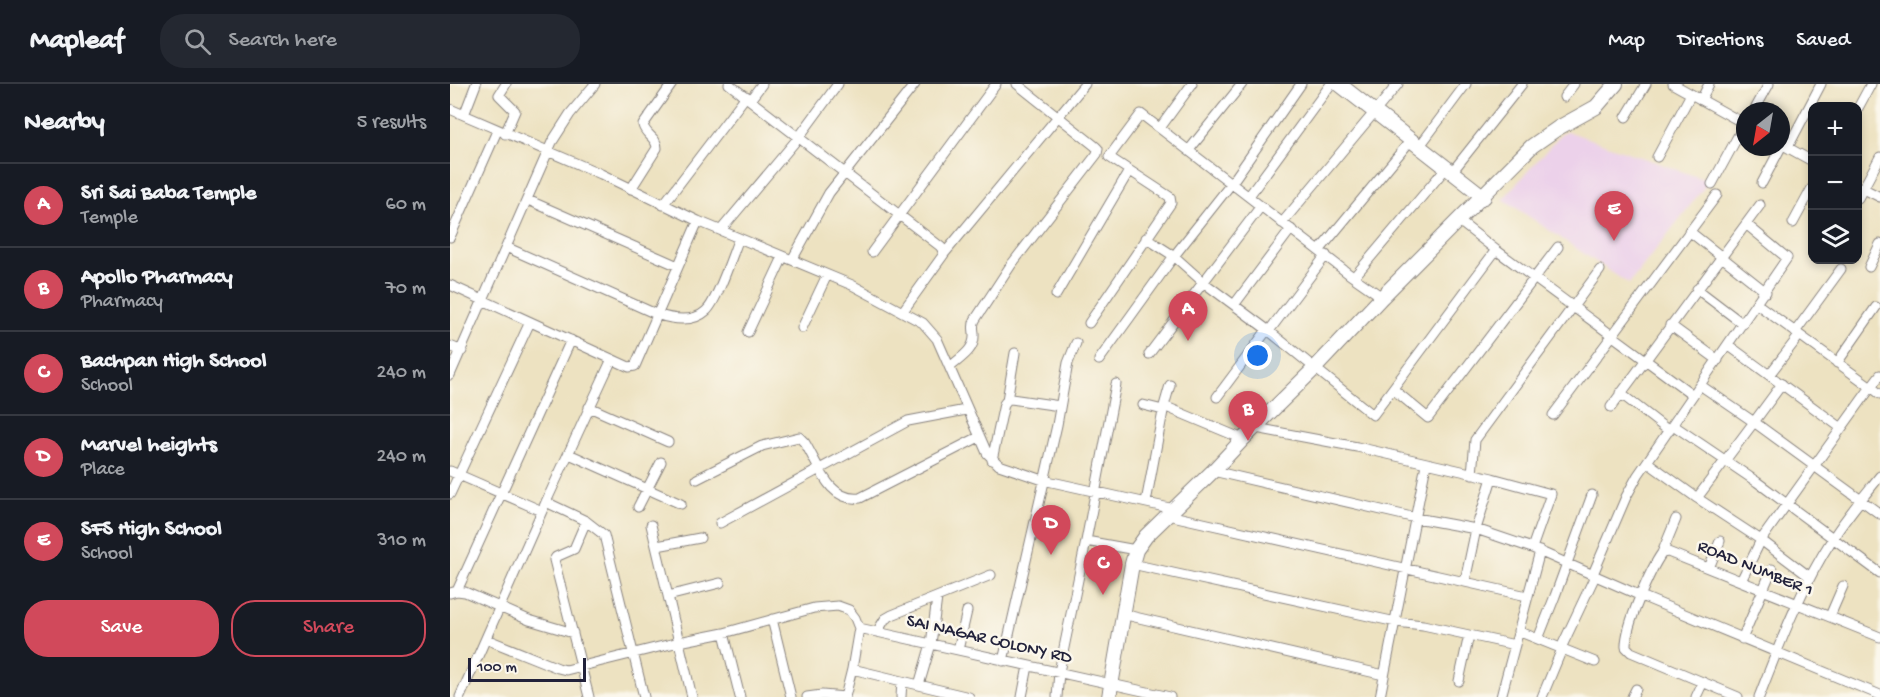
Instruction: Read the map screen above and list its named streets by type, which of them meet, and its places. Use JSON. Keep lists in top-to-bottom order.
{
  "streets": {
    "street": ["ROAD NUMBER 1", "SAI NAGAR COLONY RD"]
  },
  "scale_bar": "100 m",
  "north": "bottom left",
  "page": {
    "header": "Mapleaf",
    "search": "Search here",
    "nav": ["Map", "Directions", "Saved"],
    "heading": ["Nearby", "5 results"],
    "map_buttons": ["+", "−"],
    "list": [
      {
        "mark": "A",
        "name": "Sri Sai Baba Temple",
        "note": "Temple",
        "value": "60 m"
      },
      {
        "mark": "B",
        "name": "Apollo Pharmacy",
        "note": "Pharmacy",
        "value": "70 m"
      },
      {
        "mark": "C",
        "name": "Bachpan High School",
        "note": "School",
        "value": "240 m"
      },
      {
        "mark": "D",
        "name": "Marvel heights",
        "note": "Place",
        "value": "240 m"
      },
      {
        "mark": "E",
        "name": "SFS High School",
        "note": "School",
        "value": "310 m"
      }
    ],
    "pins": [
      "E",
      "A",
      "B",
      "D",
      "C"
    ],
    "buttons": ["Save", "Share"],
    "scale": "100 m"
  }
}
